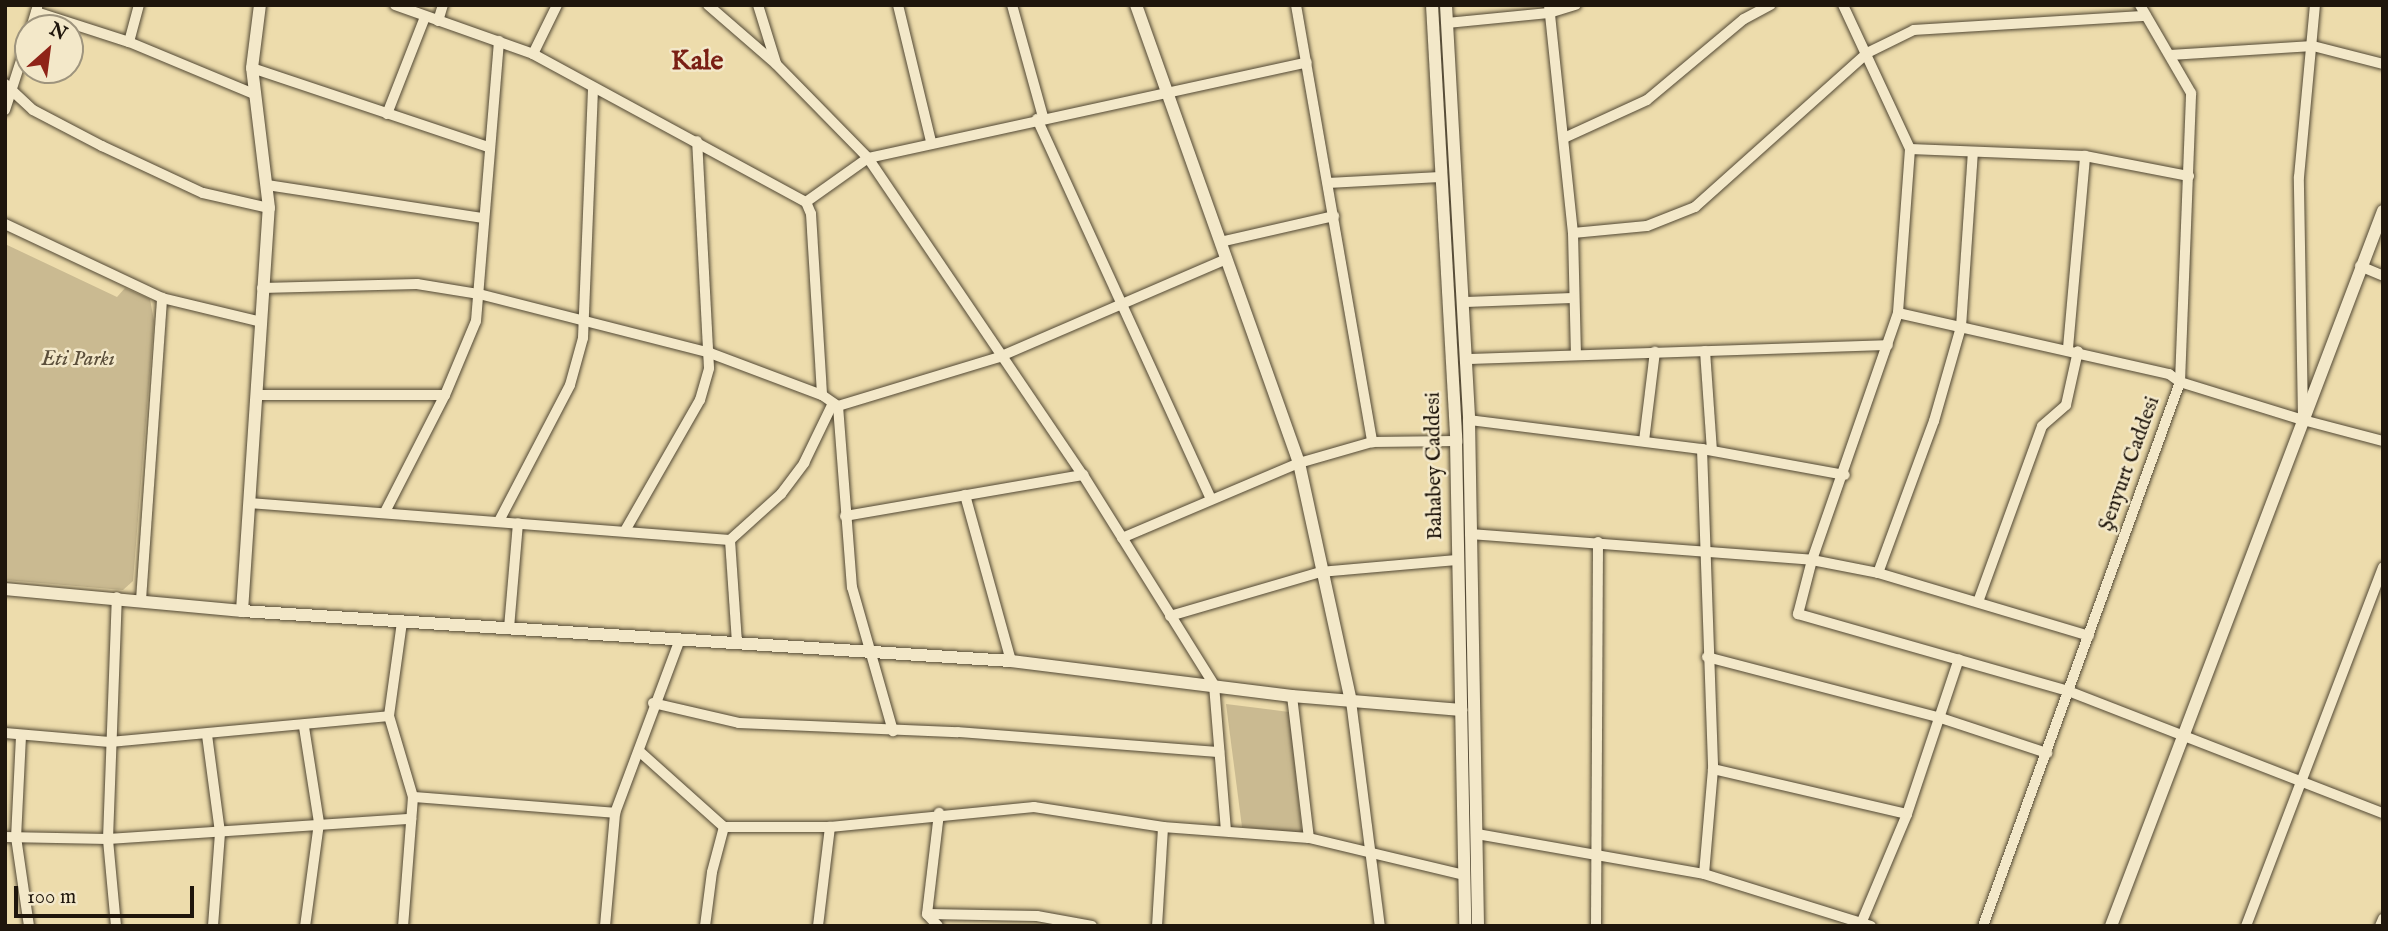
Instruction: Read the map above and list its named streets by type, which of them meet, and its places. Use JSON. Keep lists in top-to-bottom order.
{
  "streets": {
    "street": ["Şenyurt Caddesi", "Bahabey Caddesi"]
  },
  "districts": ["Kale"],
  "parks": ["Eti Parkı"],
  "scale_bar": "100 m",
  "north": "top right"
}
